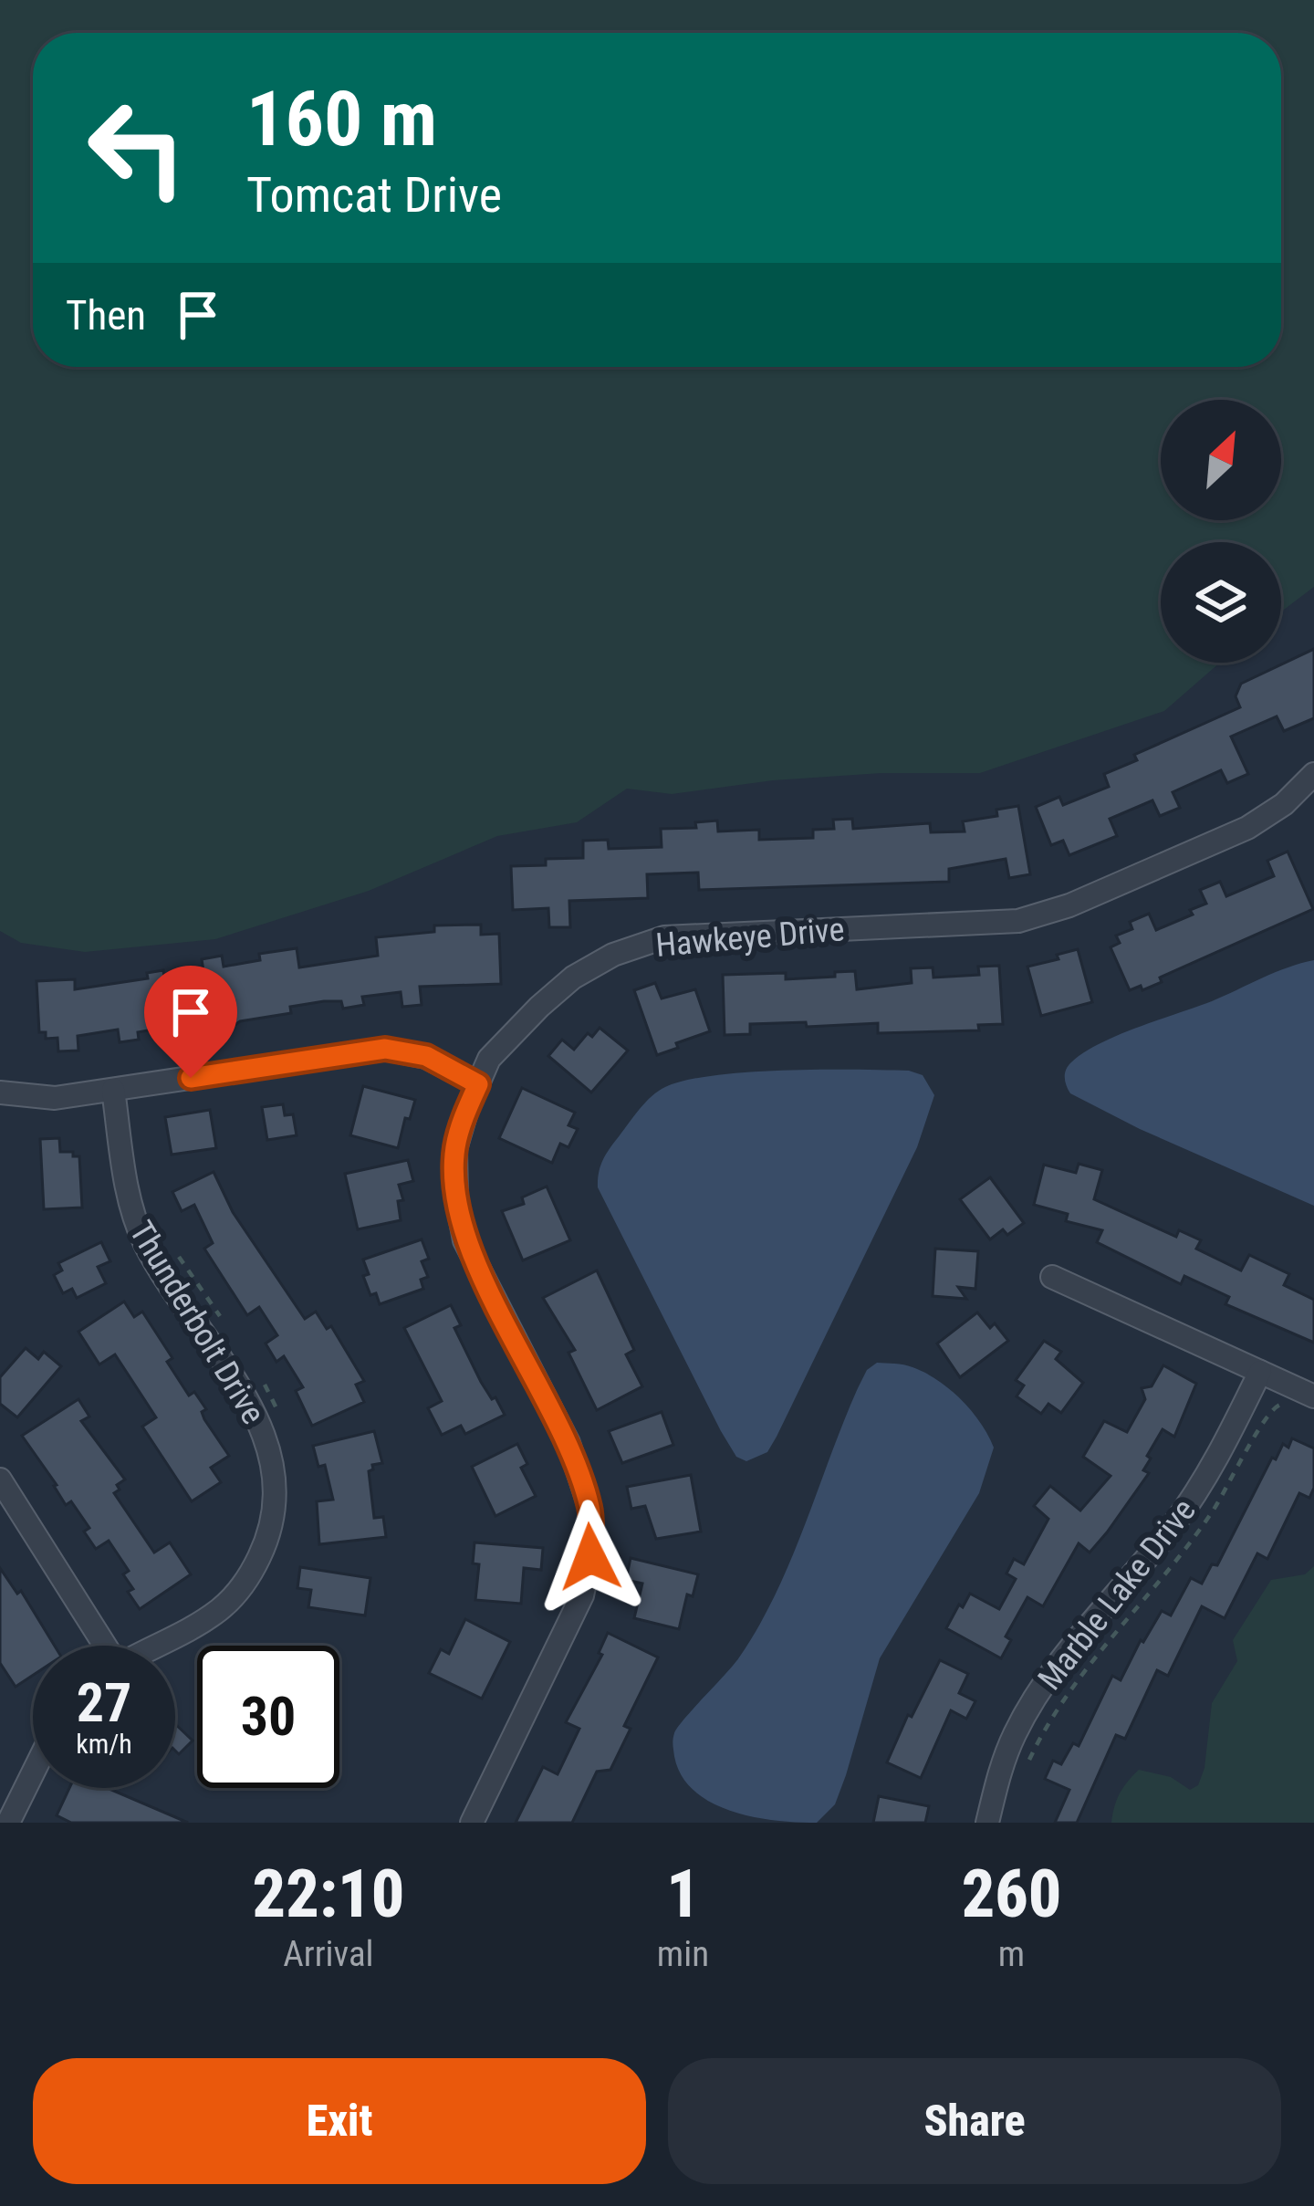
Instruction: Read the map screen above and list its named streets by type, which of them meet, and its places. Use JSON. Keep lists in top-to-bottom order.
{
  "streets": {
    "street": ["Hawkeye Drive", "Thunderbolt Drive", "Marble Lake Drive"]
  },
  "north": "top right",
  "page": {
    "turn": ["160 m", "Tomcat Drive"],
    "then": "Then",
    "speed": "27 km/h",
    "limit": "30",
    "eta": [
      "22:10",
      "Arrival",
      "1",
      "min",
      "260",
      "m"
    ],
    "buttons": ["Exit", "Share"]
  }
}
